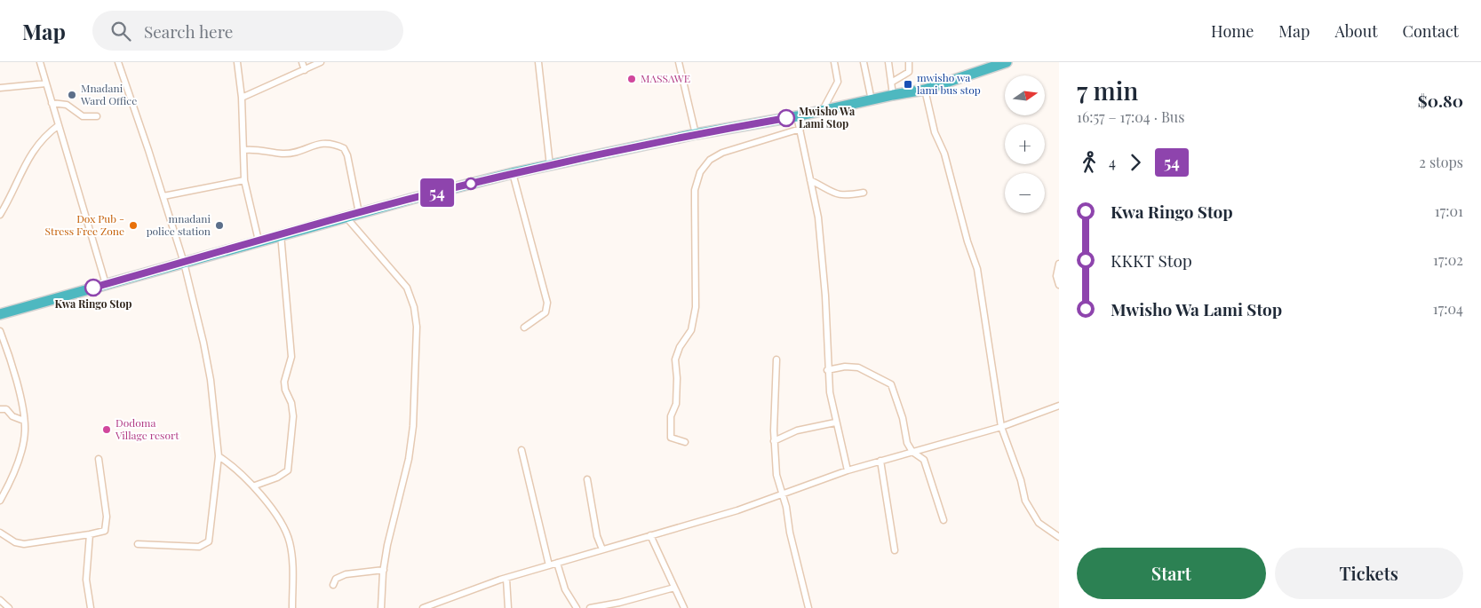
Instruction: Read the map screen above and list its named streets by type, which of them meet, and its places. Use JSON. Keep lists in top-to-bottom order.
{
  "places": {
    "other": [
      "MASSAWE",
      "Mnadani Ward Office",
      "Mwisho Wa Lami Stop",
      "Dox Pub - Stress Free Zone",
      "mnadani police station",
      "Kwa Ringo Stop",
      "Dodoma Village resort"
    ],
    "transit": ["mwisho wa lami bus stop"]
  },
  "lines": ["bus line 54"],
  "north": "right",
  "page": {
    "header": "Map",
    "search": "Search here",
    "nav": [
      "Home",
      "Map",
      "About",
      "Contact"
    ],
    "on_map": "54",
    "heading": ["7 min", "16:57 – 17:04 · Bus", "$0.80"],
    "map_buttons": ["+", "−"],
    "legs": ["4", "54", "2 stops"],
    "list": [
      {
        "name": "Kwa Ringo Stop",
        "value": "17:01"
      },
      {
        "name": "KKKT Stop",
        "value": "17:02"
      },
      {
        "name": "Mwisho Wa Lami Stop",
        "value": "17:04"
      }
    ],
    "buttons": ["Start", "Tickets"]
  }
}
